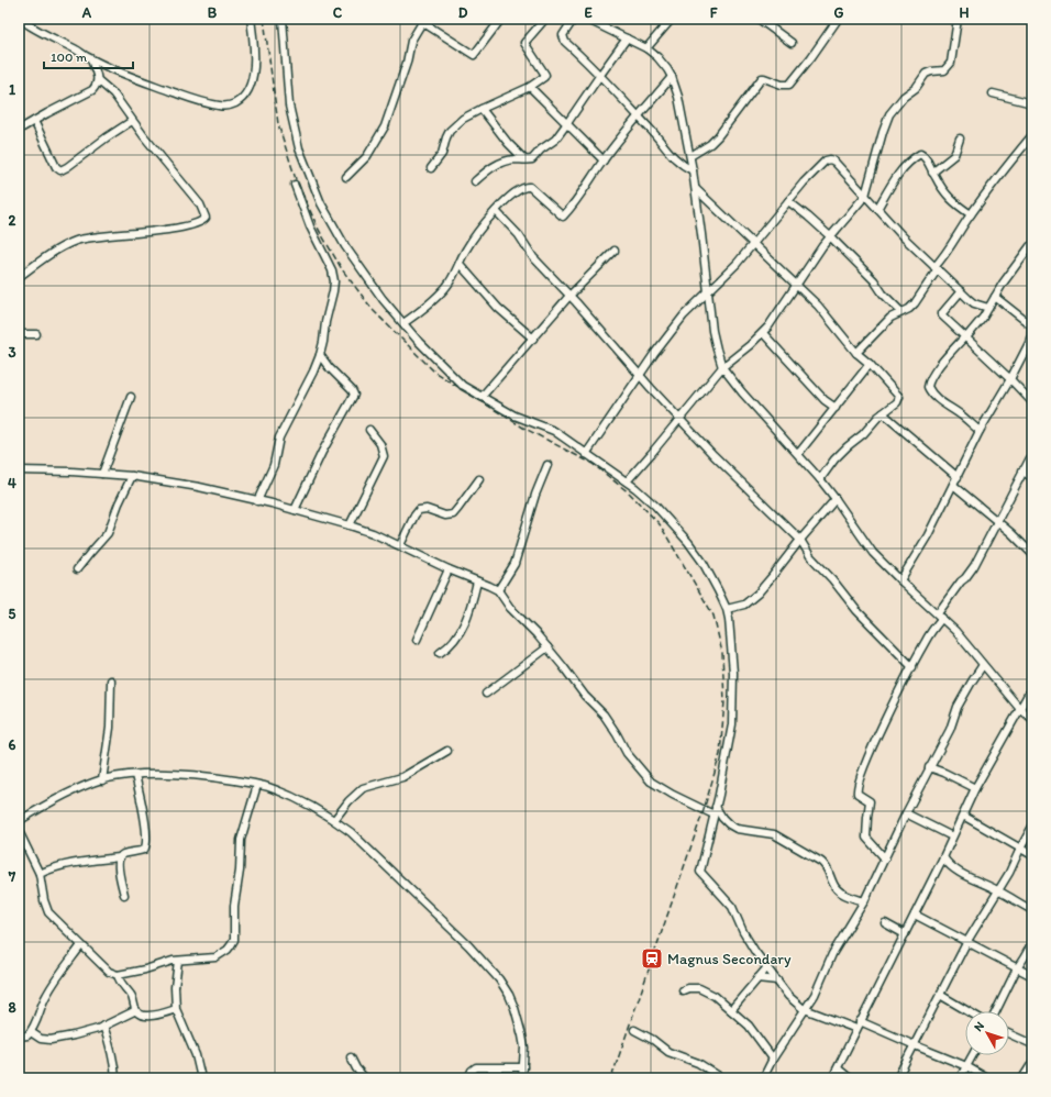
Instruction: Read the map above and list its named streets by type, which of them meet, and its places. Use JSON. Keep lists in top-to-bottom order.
{
  "places": {
    "station": ["Magnus Secondary"]
  },
  "scale_bar": "100 m",
  "north": "top left",
  "grid": {
    "columns": [
      "A",
      "B",
      "C",
      "D",
      "E",
      "F",
      "G",
      "H"
    ],
    "rows": [
      "1",
      "2",
      "3",
      "4",
      "5",
      "6",
      "7",
      "8"
    ]
  }
}
